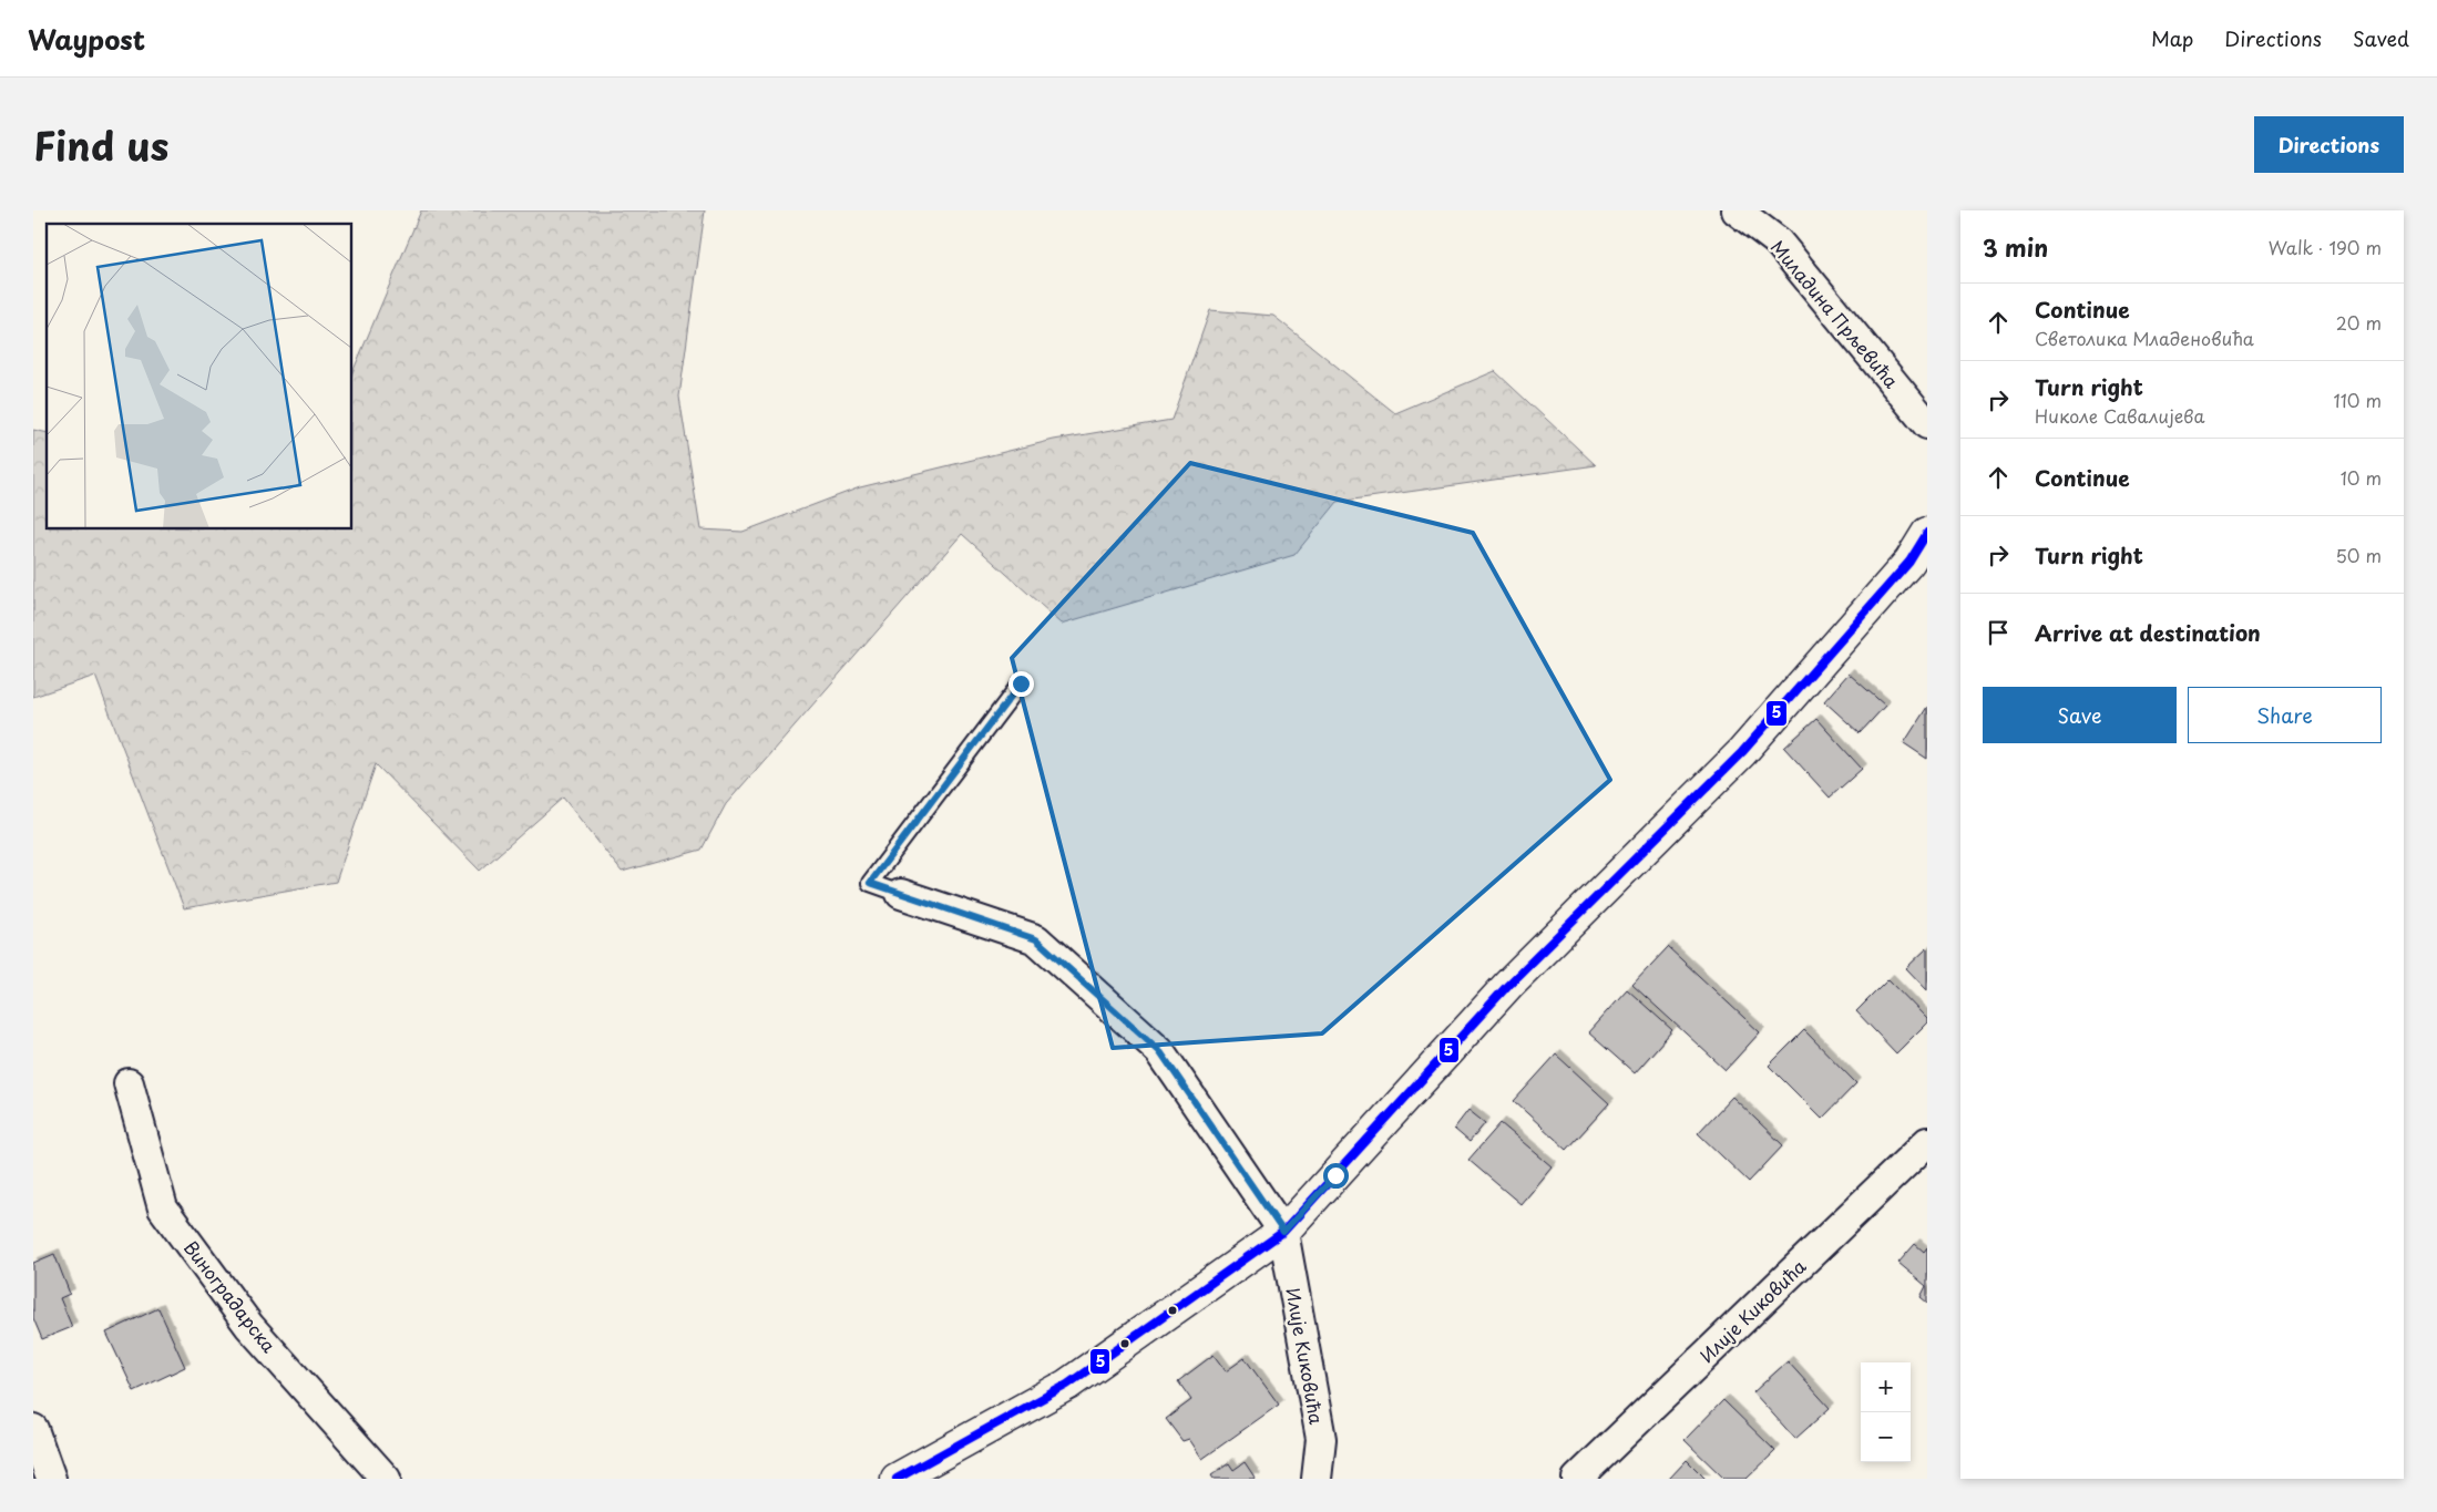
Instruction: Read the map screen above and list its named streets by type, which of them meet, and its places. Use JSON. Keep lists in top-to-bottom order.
{
  "streets": {
    "street": ["Миладина Прљевића", "Виноградарска", "Илије Киковића"]
  },
  "lines": ["transit line 5"],
  "page": {
    "header": "Waypost",
    "nav": ["Map", "Directions", "Saved"],
    "title": "Find us",
    "buttons": [
      "Directions",
      ["Save", "Share"]
    ],
    "heading": ["3 min", "Walk · 190 m"],
    "list": [
      ["Continue", "Светолика Младеновића", "20 m"],
      ["Turn right", "Николе Савалијева", "110 m"],
      ["Continue", "10 m"],
      ["Turn right", "50 m"],
      "Arrive at destination"
    ],
    "map_buttons": ["+", "−"]
  }
}
